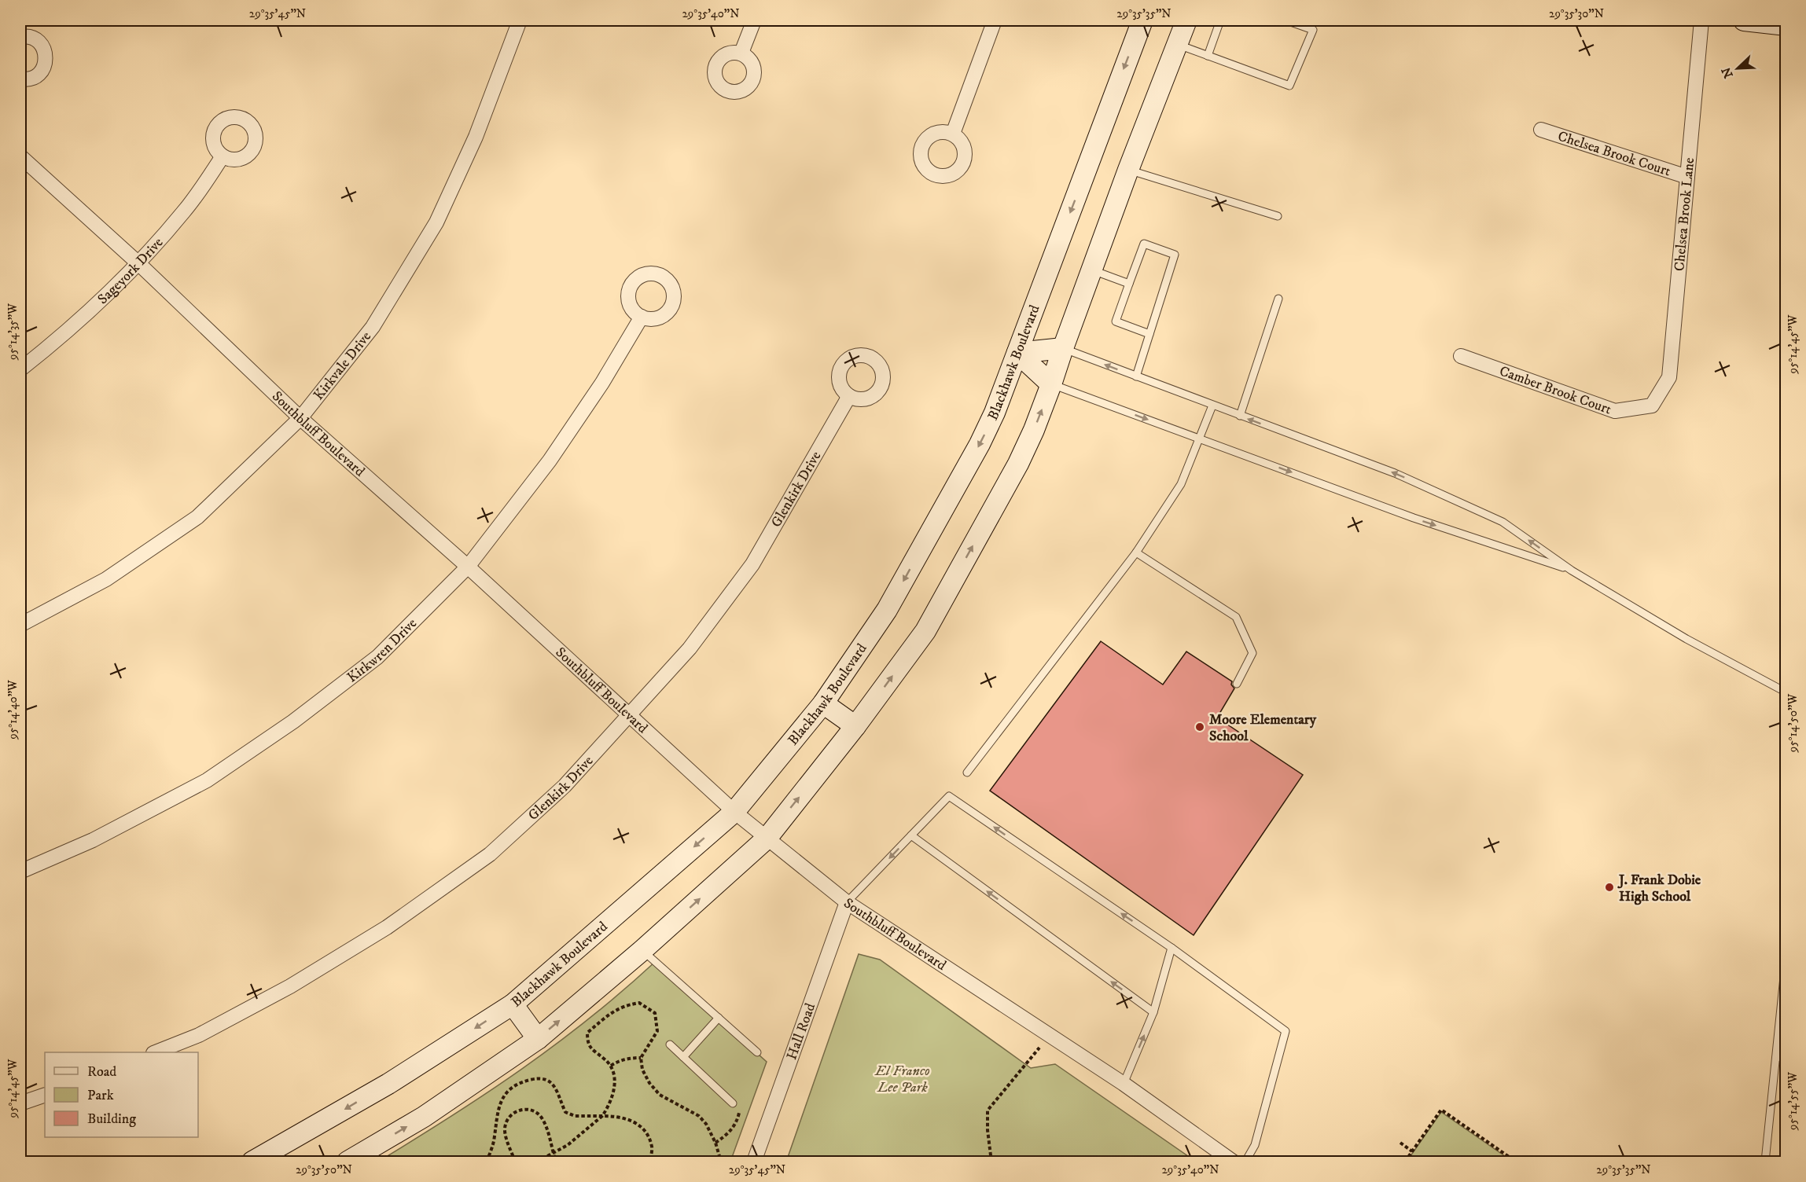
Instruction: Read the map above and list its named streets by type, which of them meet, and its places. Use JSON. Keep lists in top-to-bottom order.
{
  "streets": {
    "main road": ["Blackhawk Boulevard"],
    "street": [
      "Chelsea Brook Court",
      "Chelsea Brook Lane",
      "Sageyork Drive",
      "Kirkvale Drive",
      "Camber Brook Court",
      "Southbluff Boulevard",
      "Glenkirk Drive",
      "Kirkwren Drive",
      "Hall Road"
    ]
  },
  "crossings": [
    ["Chelsea Brook Court", "Chelsea Brook Lane"],
    ["Chelsea Brook Lane", "Camber Brook Court"],
    ["Sageyork Drive", "Southbluff Boulevard"],
    ["Blackhawk Boulevard", "Southbluff Boulevard"],
    ["Kirkvale Drive", "Southbluff Boulevard"],
    ["Southbluff Boulevard", "Glenkirk Drive"],
    ["Southbluff Boulevard", "Kirkwren Drive"],
    ["Southbluff Boulevard", "Hall Road"]
  ],
  "parks": ["El Franco Lee Park"],
  "places": ["Moore Elementary School", "J. Frank Dobie High School"],
  "legend": ["Road", "Park", "Building"],
  "north": "bottom left",
  "coordinates": [
    "29°35'45\"N",
    "29°35'40\"N",
    "29°35'35\"N",
    "29°35'30\"N",
    "95°14'35\"W",
    "95°14'45\"W",
    "95°14'40\"W",
    "95°14'50\"W",
    "95°14'55\"W",
    "29°35'50\"N"
  ]
}
